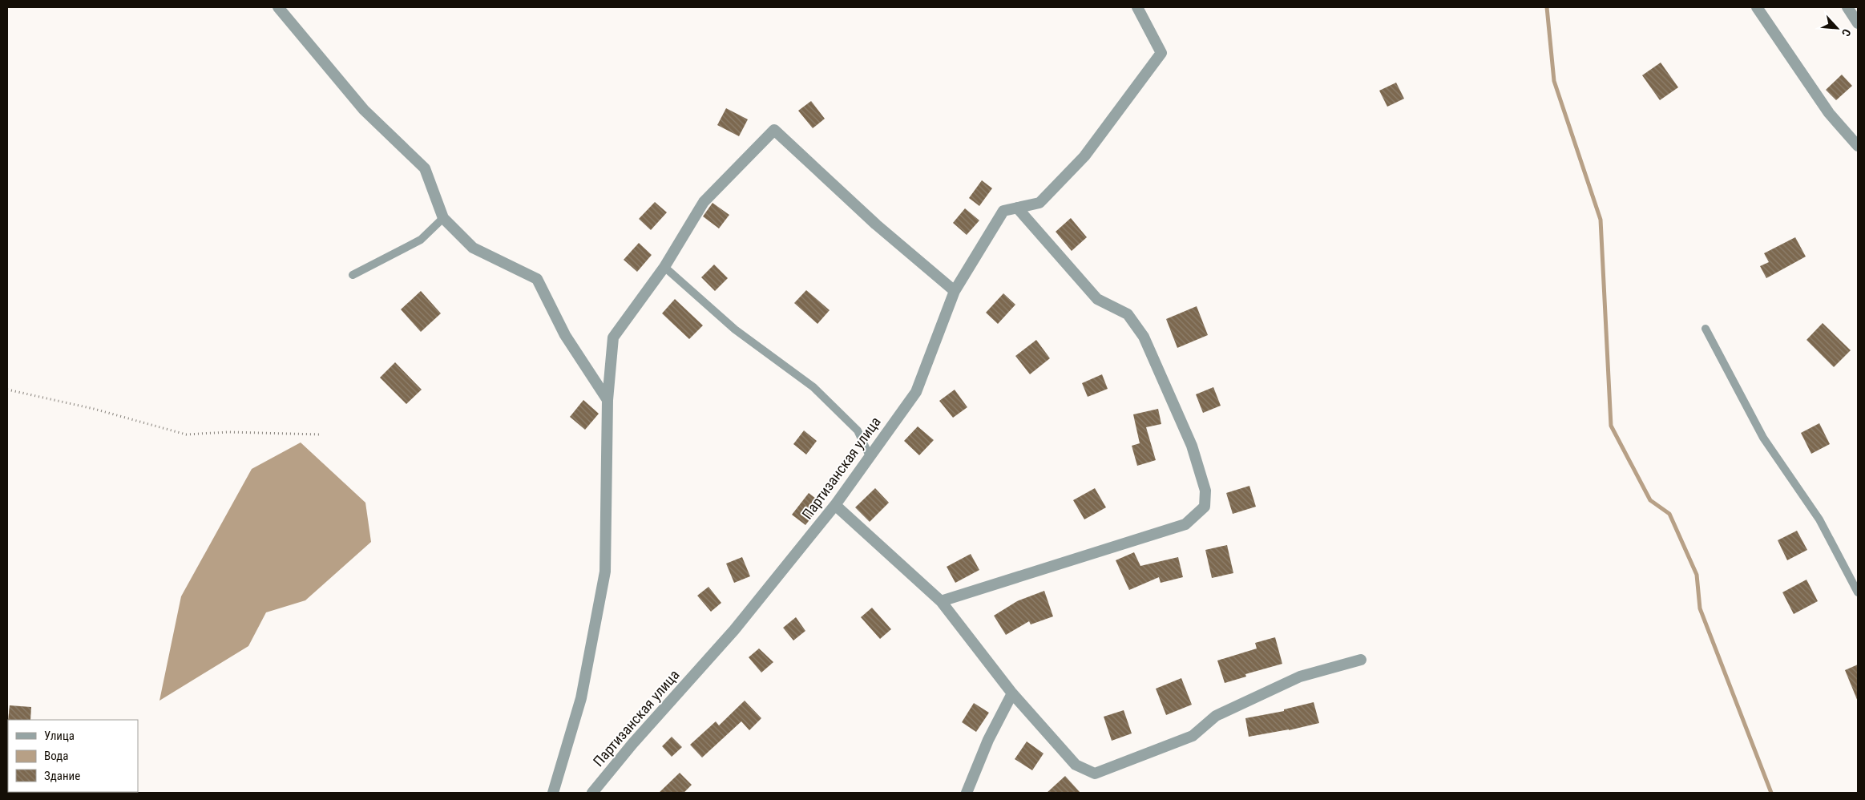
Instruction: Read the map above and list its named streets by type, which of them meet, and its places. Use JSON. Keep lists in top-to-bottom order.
{
  "streets": {
    "street": ["Партизанская улица"]
  },
  "legend": ["Улица", "Вода", "Здание"],
  "north": "bottom right"
}
